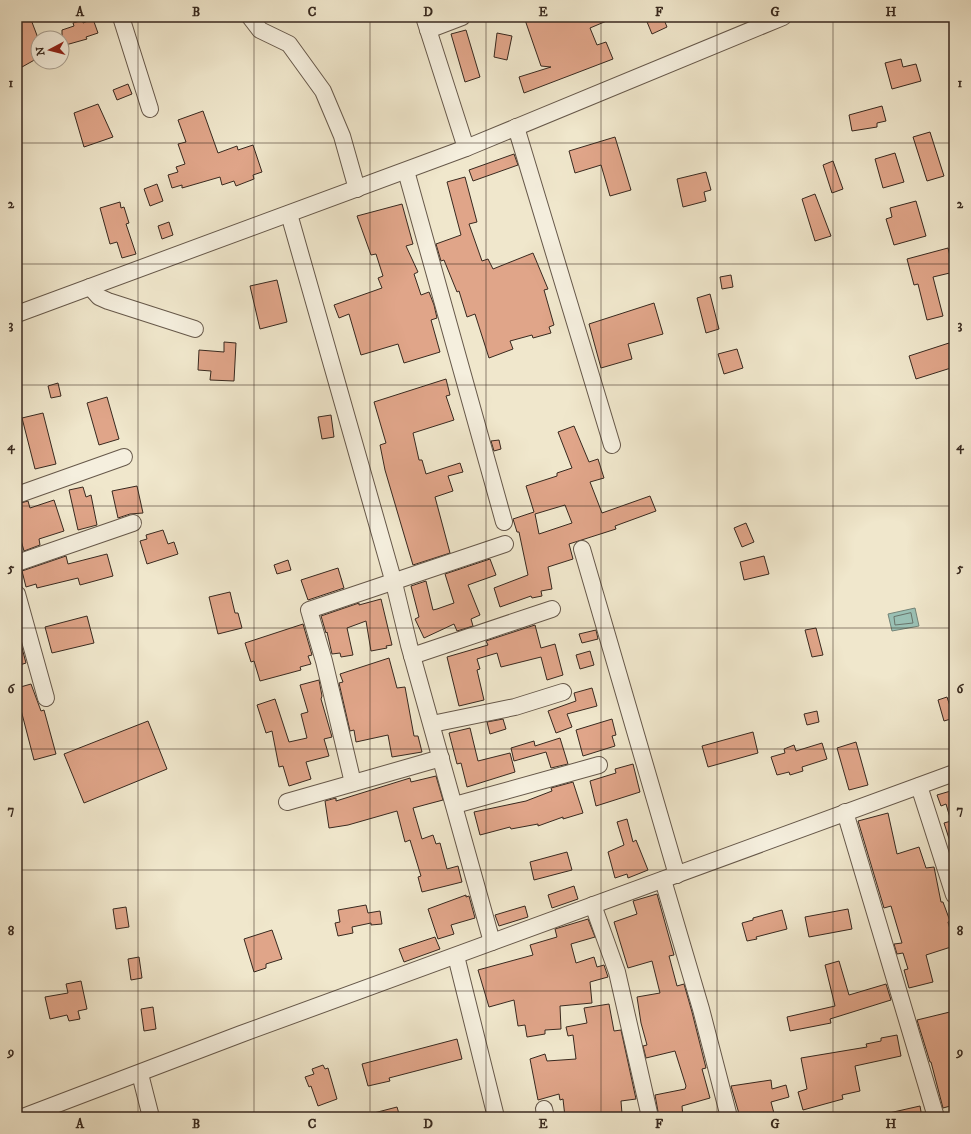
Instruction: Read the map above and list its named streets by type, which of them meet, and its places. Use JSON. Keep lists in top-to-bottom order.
{
  "north": "left",
  "grid": {
    "columns": [
      "A",
      "B",
      "C",
      "D",
      "E",
      "F",
      "G",
      "H"
    ],
    "rows": [
      "1",
      "2",
      "3",
      "4",
      "5",
      "6",
      "7",
      "8",
      "9"
    ]
  }
}
